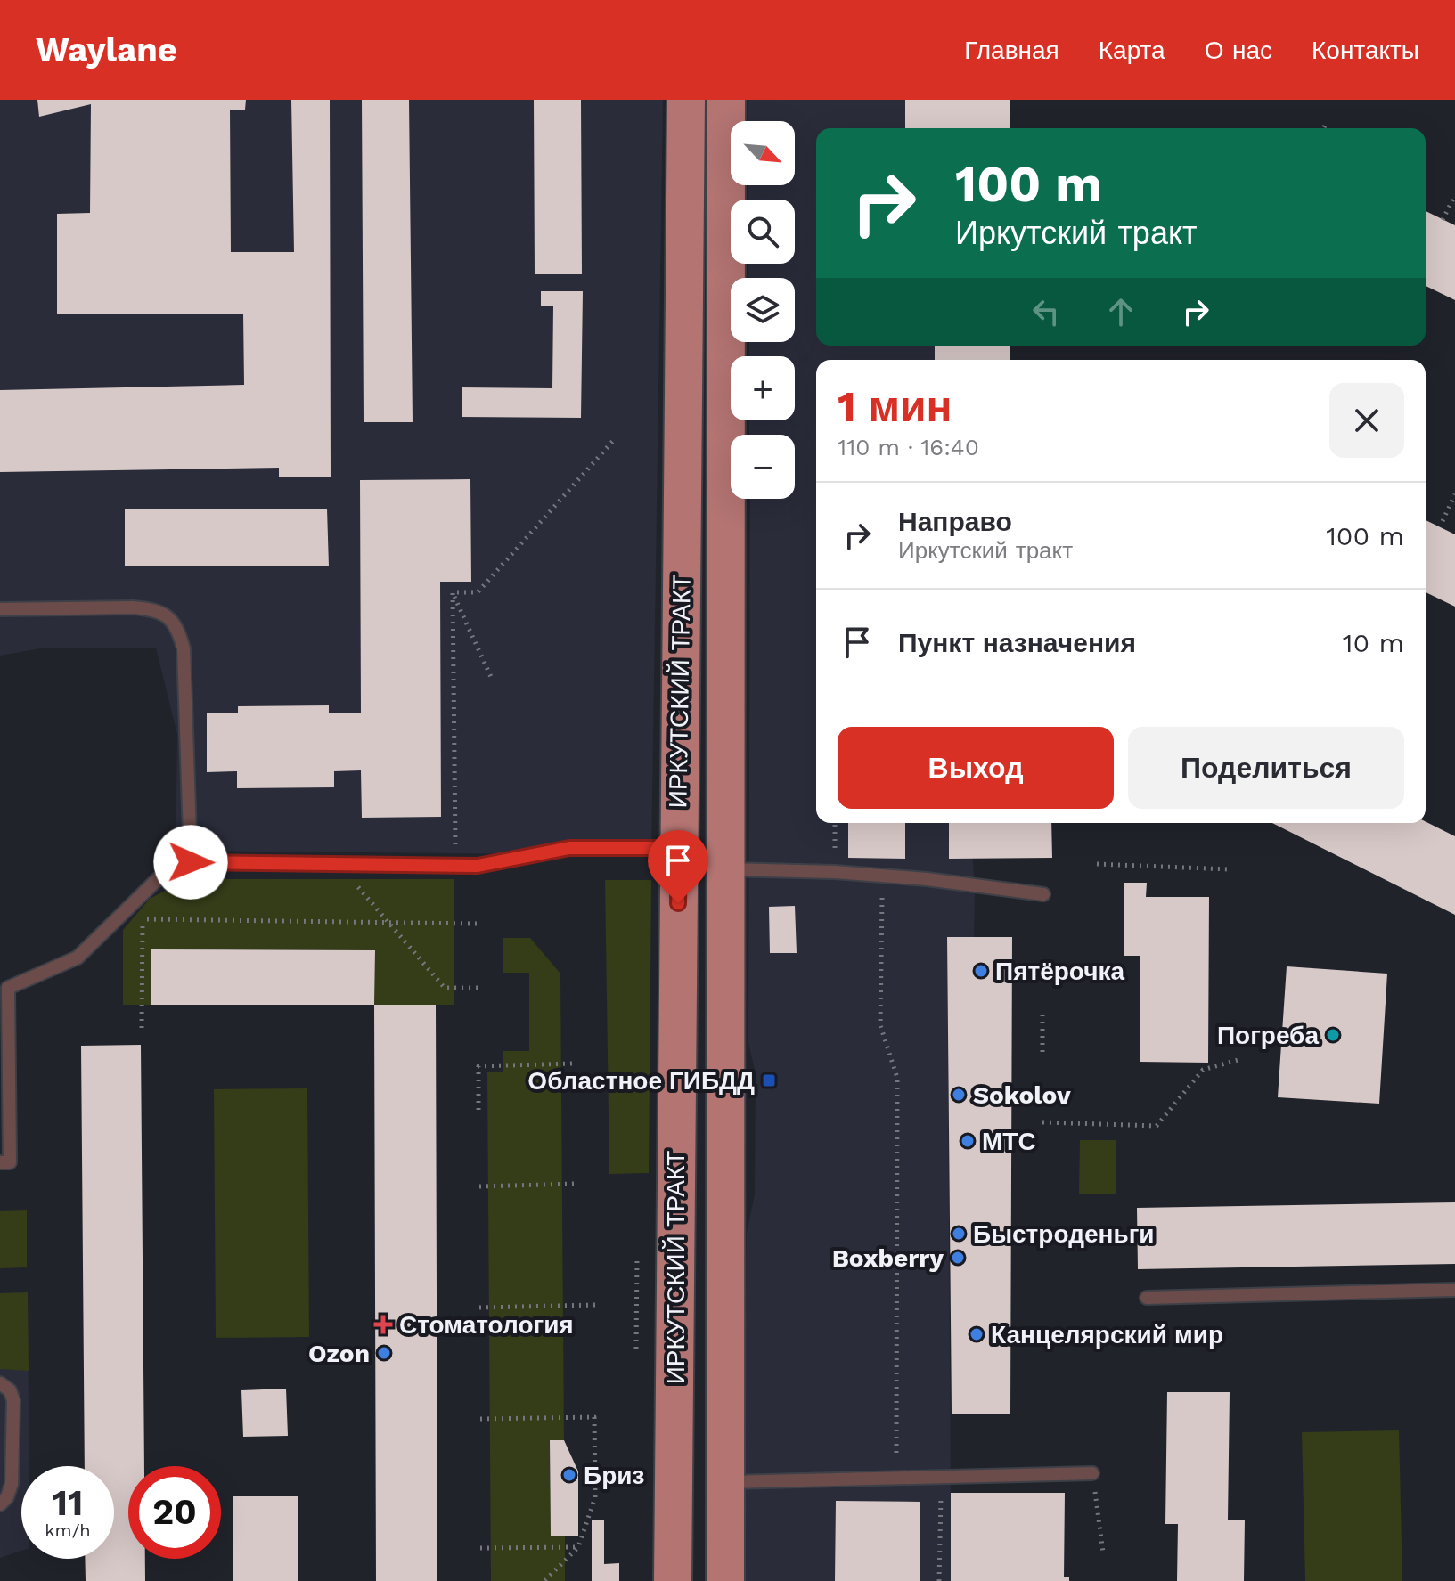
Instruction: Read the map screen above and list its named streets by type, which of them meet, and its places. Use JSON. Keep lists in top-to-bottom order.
{
  "streets": {
    "main road": ["ИРКУТСКИЙ ТРАКТ"]
  },
  "places": {
    "other": [
      "Пятёрочка",
      "Погреба",
      "Sokolov",
      "МТС",
      "Быстроденьги",
      "Boxberry",
      "Канцелярский мир",
      "Ozon",
      "Бриз"
    ],
    "transit": ["Областное ГИБДД"],
    "health": ["Стоматология"]
  },
  "north": "bottom right",
  "page": {
    "header": "Waylane",
    "nav": [
      "Главная",
      "Карта",
      "О нас",
      "Контакты"
    ],
    "map_buttons": ["+", "−"],
    "turn": ["100 m", "Иркутский тракт"],
    "heading": ["1 мин", "110 m · 16:40"],
    "list": [
      {
        "name": "Направо",
        "note": "Иркутский тракт",
        "value": "100 m"
      },
      {
        "name": "Пункт назначения",
        "value": "10 m"
      }
    ],
    "buttons": ["Выход", "Поделиться"],
    "speed": "11 km/h",
    "limit": "20"
  }
}
